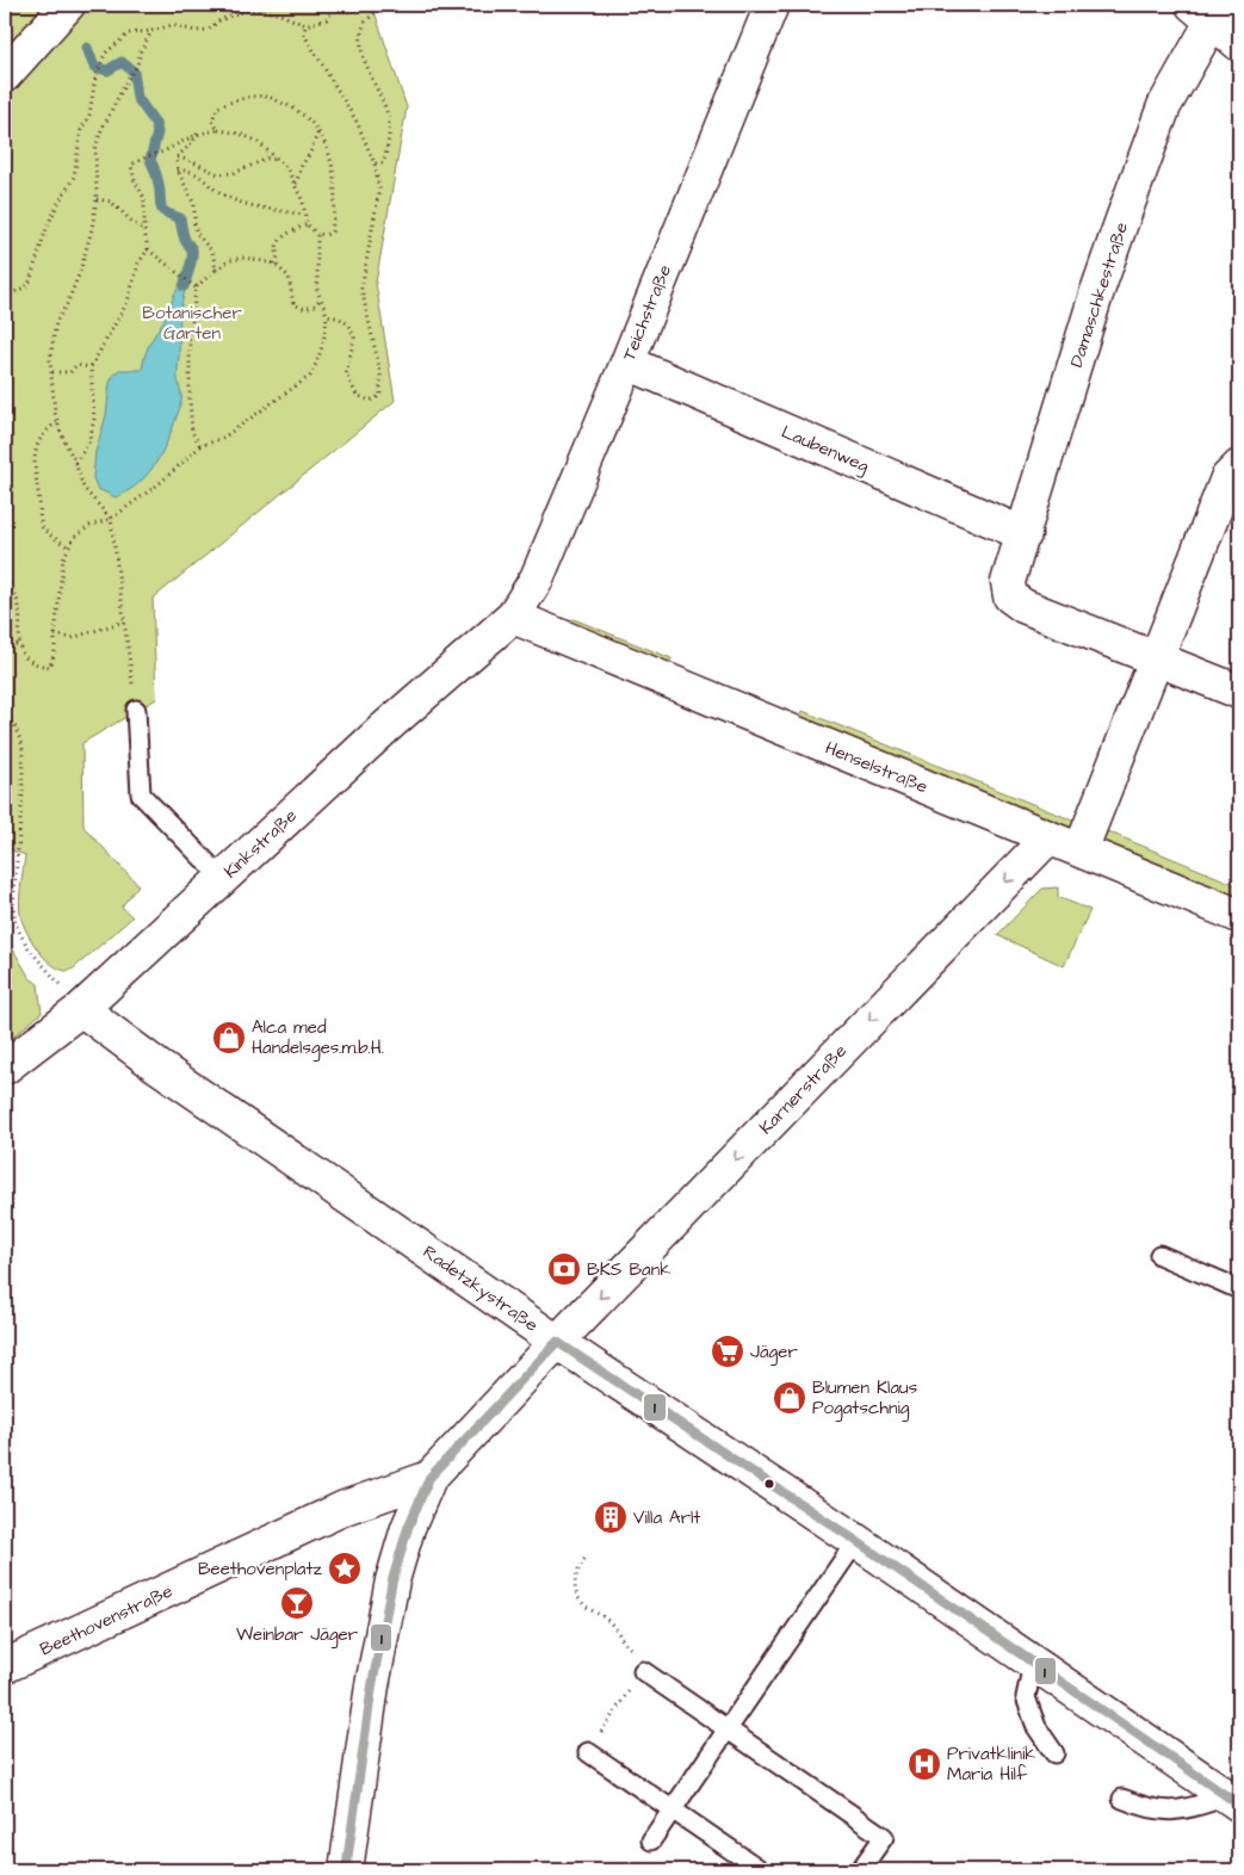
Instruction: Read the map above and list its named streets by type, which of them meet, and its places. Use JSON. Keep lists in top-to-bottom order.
{
  "streets": {
    "street": [
      "Damaschkestraße",
      "Teichstraße",
      "Laubenweg",
      "Henselstraße",
      "Kinkstraße",
      "Karnerstraße",
      "Radetzkystraße",
      "Beethovenstraße"
    ]
  },
  "crossings": [
    ["Damaschkestraße", "Laubenweg"],
    ["Teichstraße", "Laubenweg"],
    ["Teichstraße", "Henselstraße"],
    ["Teichstraße", "Kinkstraße"],
    ["Henselstraße", "Kinkstraße"],
    ["Henselstraße", "Karnerstraße"],
    ["Kinkstraße", "Radetzkystraße"],
    ["Karnerstraße", "Radetzkystraße"],
    ["Karnerstraße", "Beethovenstraße"],
    ["Radetzkystraße", "Beethovenstraße"]
  ],
  "one_way": ["Karnerstraße"],
  "parks": ["Botanischer Garten"],
  "places": {
    "shop": ["Alca med Handelsges.m.b.H.", "Blumen Klaus Pogatschnig"],
    "bank": ["BKS Bank"],
    "supermarket": ["Jäger"],
    "building": ["Villa Arlt"],
    "place": ["Beethovenplatz"],
    "bar": ["Weinbar Jäger"],
    "hospital": ["Privatklinik Maria Hilf"]
  },
  "lines": ["transit line 1"]
}
